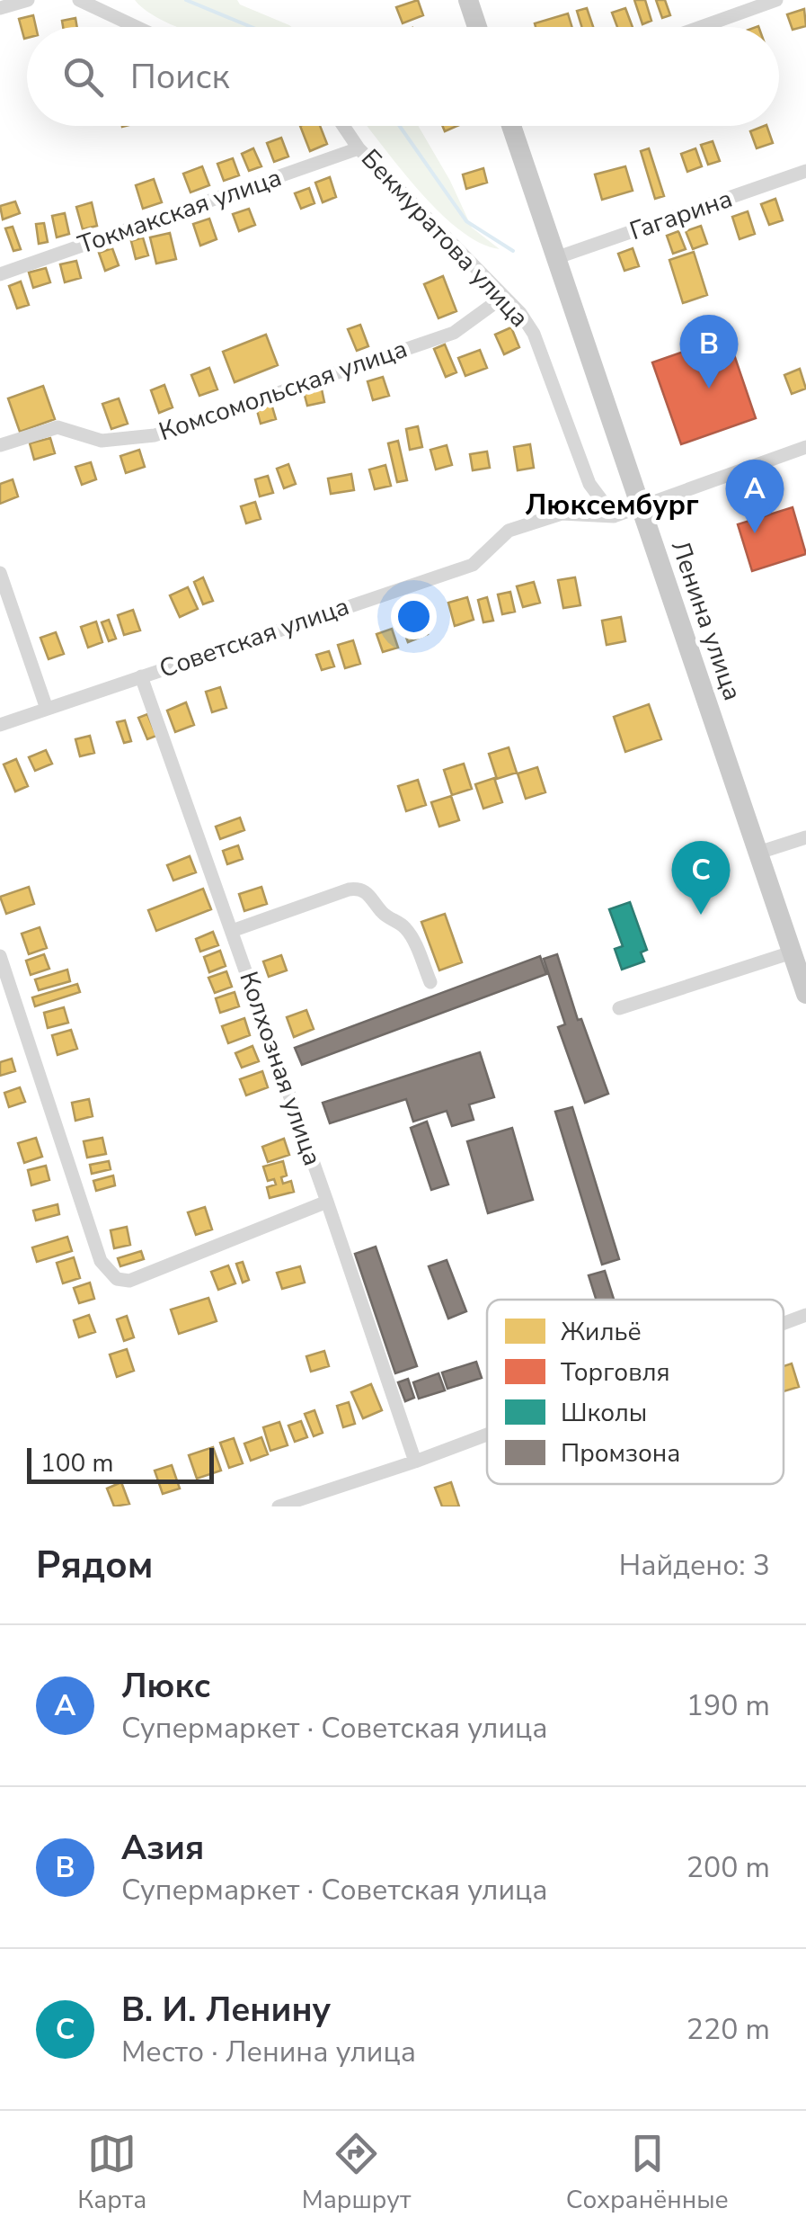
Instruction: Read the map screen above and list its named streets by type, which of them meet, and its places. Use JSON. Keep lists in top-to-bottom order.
{
  "streets": {
    "main road": ["Ленина улица"],
    "street": [
      "Токмакская улица",
      "Гагарина",
      "Бекмуратова улица",
      "Комсомольская улица",
      "Советская улица",
      "Колхозная улица"
    ]
  },
  "crossings": [
    ["Токмакская улица", "Бекмуратова улица"],
    ["Гагарина", "Ленина улица"],
    ["Бекмуратова улица", "Комсомольская улица"],
    ["Бекмуратова улица", "Советская улица"],
    ["Ленина улица", "Советская улица"],
    ["Советская улица", "Колхозная улица"]
  ],
  "districts": ["Люксембург"],
  "legend": [
    "Жильё",
    "Торговля",
    "Школы",
    "Промзона"
  ],
  "scale_bar": "100 m",
  "page": {
    "search": "Поиск",
    "pins": ["B", "A", "C"],
    "scale": "100 m",
    "heading": ["Рядом", "Найдено: 3"],
    "list": [
      {
        "mark": "A",
        "name": "Люкс",
        "note": "Супермаркет · Советская улица",
        "value": "190 m"
      },
      {
        "mark": "B",
        "name": "Азия",
        "note": "Супермаркет · Советская улица",
        "value": "200 m"
      },
      {
        "mark": "C",
        "name": "В. И. Ленину",
        "note": "Место · Ленина улица",
        "value": "220 m"
      }
    ],
    "nav": ["Карта", "Маршрут", "Сохранённые"]
  }
}
